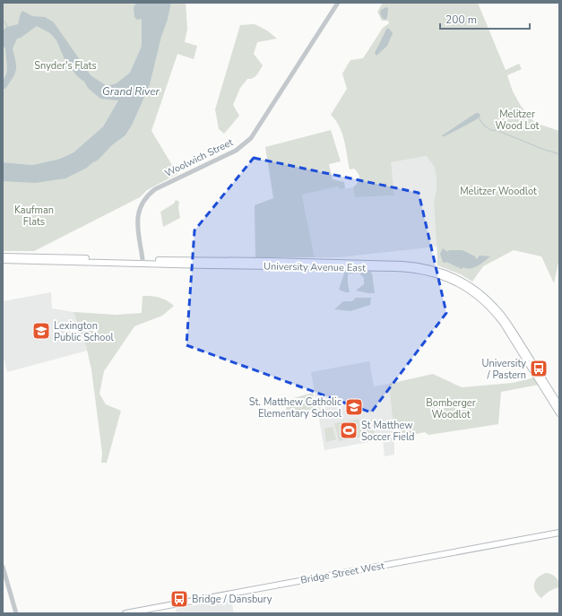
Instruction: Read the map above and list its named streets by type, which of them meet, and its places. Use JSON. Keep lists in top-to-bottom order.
{
  "streets": {
    "main road": ["University Avenue East", "Bridge Street West"],
    "street": ["Woolwich Street"]
  },
  "crossings": [
    ["Woolwich Street", "University Avenue East"]
  ],
  "water": ["Grand River"],
  "parks": [
    "Snyder's Flats",
    "Melitzer Wood Lot",
    "Melitzer Woodlot",
    "Kaufman Flats",
    "Bomberger Woodlot"
  ],
  "places": {
    "school or university": ["Lexington Public School", "St. Matthew Catholic Elementary School"],
    "bus stop": ["University / Pastern", "Bridge / Dansbury"],
    "sports": ["St Matthew Soccer Field"]
  },
  "scale_bar": "200 m"
}
